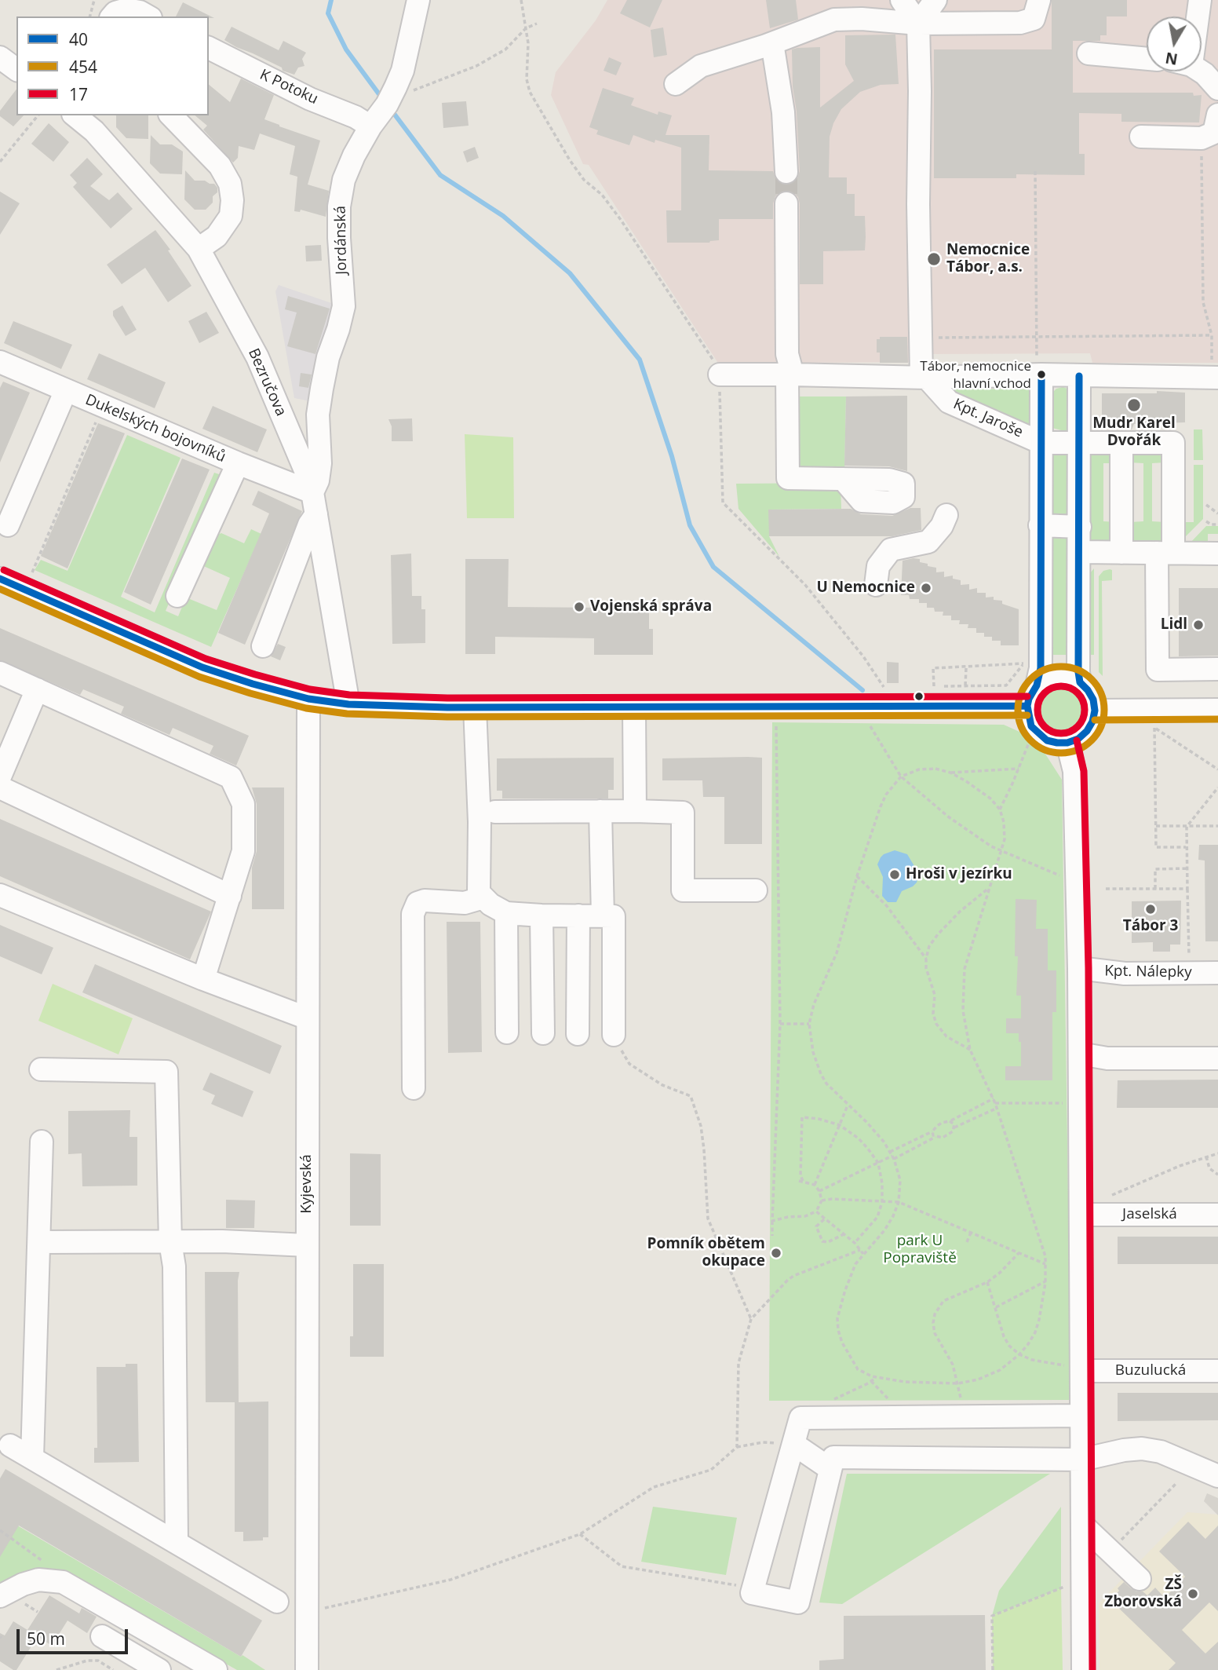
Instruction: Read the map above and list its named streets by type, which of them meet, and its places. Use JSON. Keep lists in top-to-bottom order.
{
  "streets": {
    "street": [
      "K Potoku",
      "Jordánská",
      "Bezručova",
      "Kpt. Jaroše",
      "Dukelských bojovníků",
      "Kpt. Nálepky",
      "Kyjevská",
      "Jaselská",
      "Buzulucká"
    ]
  },
  "crossings": [
    ["K Potoku", "Jordánská"],
    ["Jordánská", "Bezručova"],
    ["Jordánská", "Dukelských bojovníků"],
    ["Bezručova", "Dukelských bojovníků"]
  ],
  "parks": ["park U Popraviště"],
  "places": [
    "Nemocnice Tábor, a.s.",
    "Tábor, nemocnice hlavní vchod",
    "Mudr Karel Dvořák",
    "U Nemocnice",
    "Vojenská správa",
    "Lidl",
    "Hroši v jezírku",
    "Tábor 3",
    "Pomník obětem okupace",
    "ZŠ Zborovská"
  ],
  "lines": ["transit line 40", "transit line 17", "transit line 454"],
  "legend": ["40", "454", "17"],
  "scale_bar": "50 m",
  "north": "bottom"
}
